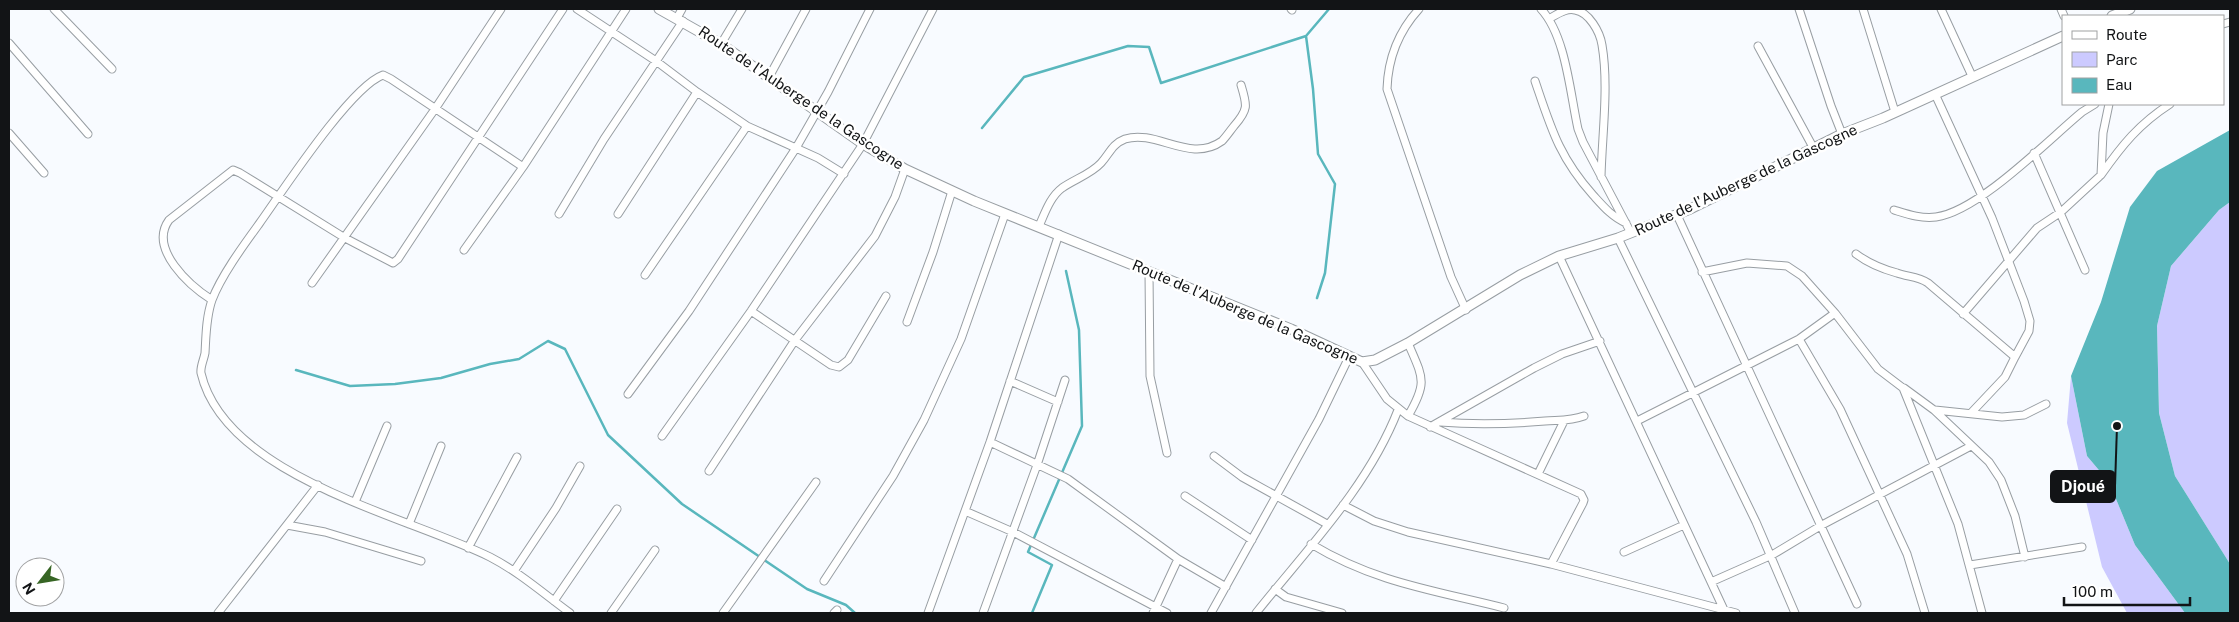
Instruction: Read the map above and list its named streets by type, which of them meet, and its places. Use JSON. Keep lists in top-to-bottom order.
{
  "streets": {
    "street": ["Route de l'Auberge de la Gascogne"]
  },
  "places": ["Djoué"],
  "legend": ["Route", "Parc", "Eau"],
  "scale_bar": "100 m",
  "north": "bottom left"
}
